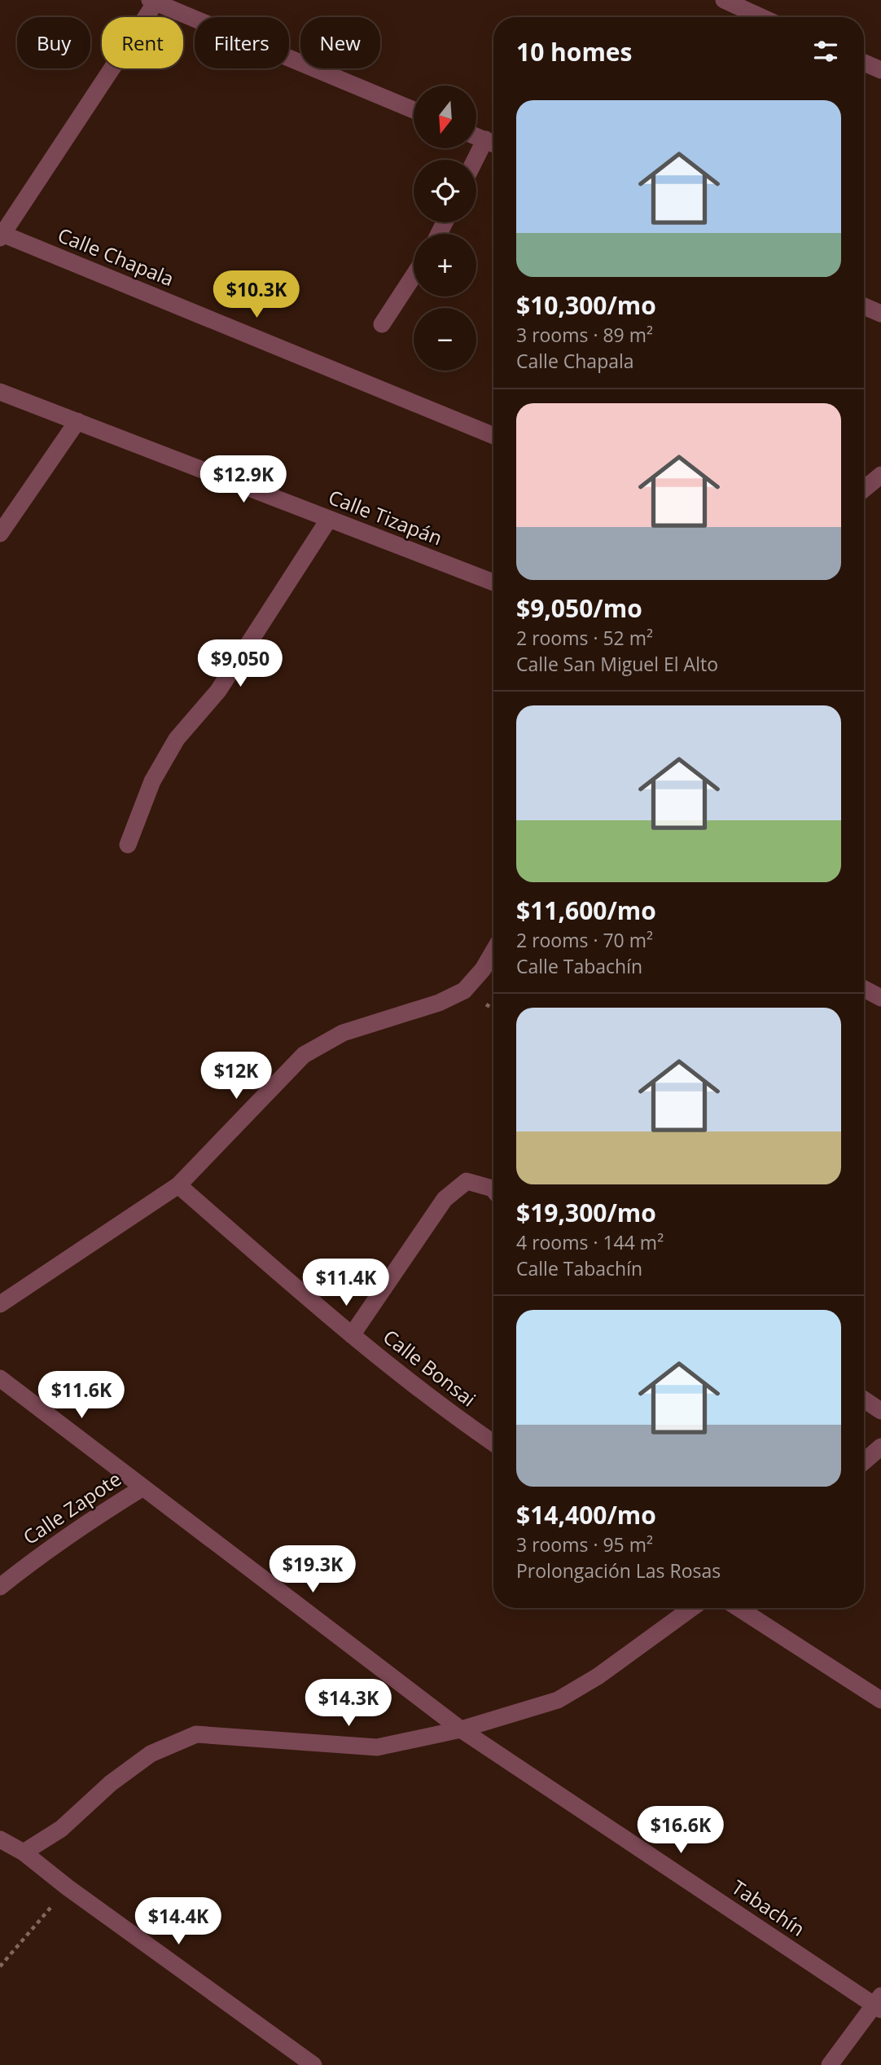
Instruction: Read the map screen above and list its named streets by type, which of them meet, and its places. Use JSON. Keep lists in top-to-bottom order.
{
  "streets": {
    "street": [
      "Calle Chapala",
      "Calle Tizapán",
      "Calle Bonsai",
      "Calle Zapote",
      "Tabachín"
    ]
  },
  "crossings": [
    ["Calle Zapote", "Tabachín"]
  ],
  "north": "bottom",
  "page": {
    "chip": [
      "Buy",
      "Rent",
      "Filters",
      "New"
    ],
    "heading": "10 homes",
    "map_buttons": ["+", "−"],
    "list": [
      {
        "name": "$10,300/mo",
        "note": "3 rooms · 89 m² · Calle Chapala"
      },
      {
        "name": "$9,050/mo",
        "note": "2 rooms · 52 m² · Calle San Miguel El Alto"
      },
      {
        "name": "$11,600/mo",
        "note": "2 rooms · 70 m² · Calle Tabachín"
      },
      {
        "name": "$19,300/mo",
        "note": "4 rooms · 144 m² · Calle Tabachín"
      },
      {
        "name": "$14,400/mo",
        "note": "3 rooms · 95 m² · Prolongación Las Rosas"
      }
    ],
    "price": [
      "$10.3K",
      "$12.9K",
      "$9,050",
      "$12K",
      "$11.4K",
      "$11.6K",
      "$19.3K",
      "$14.3K",
      "$16.6K",
      "$14.4K"
    ]
  }
}
